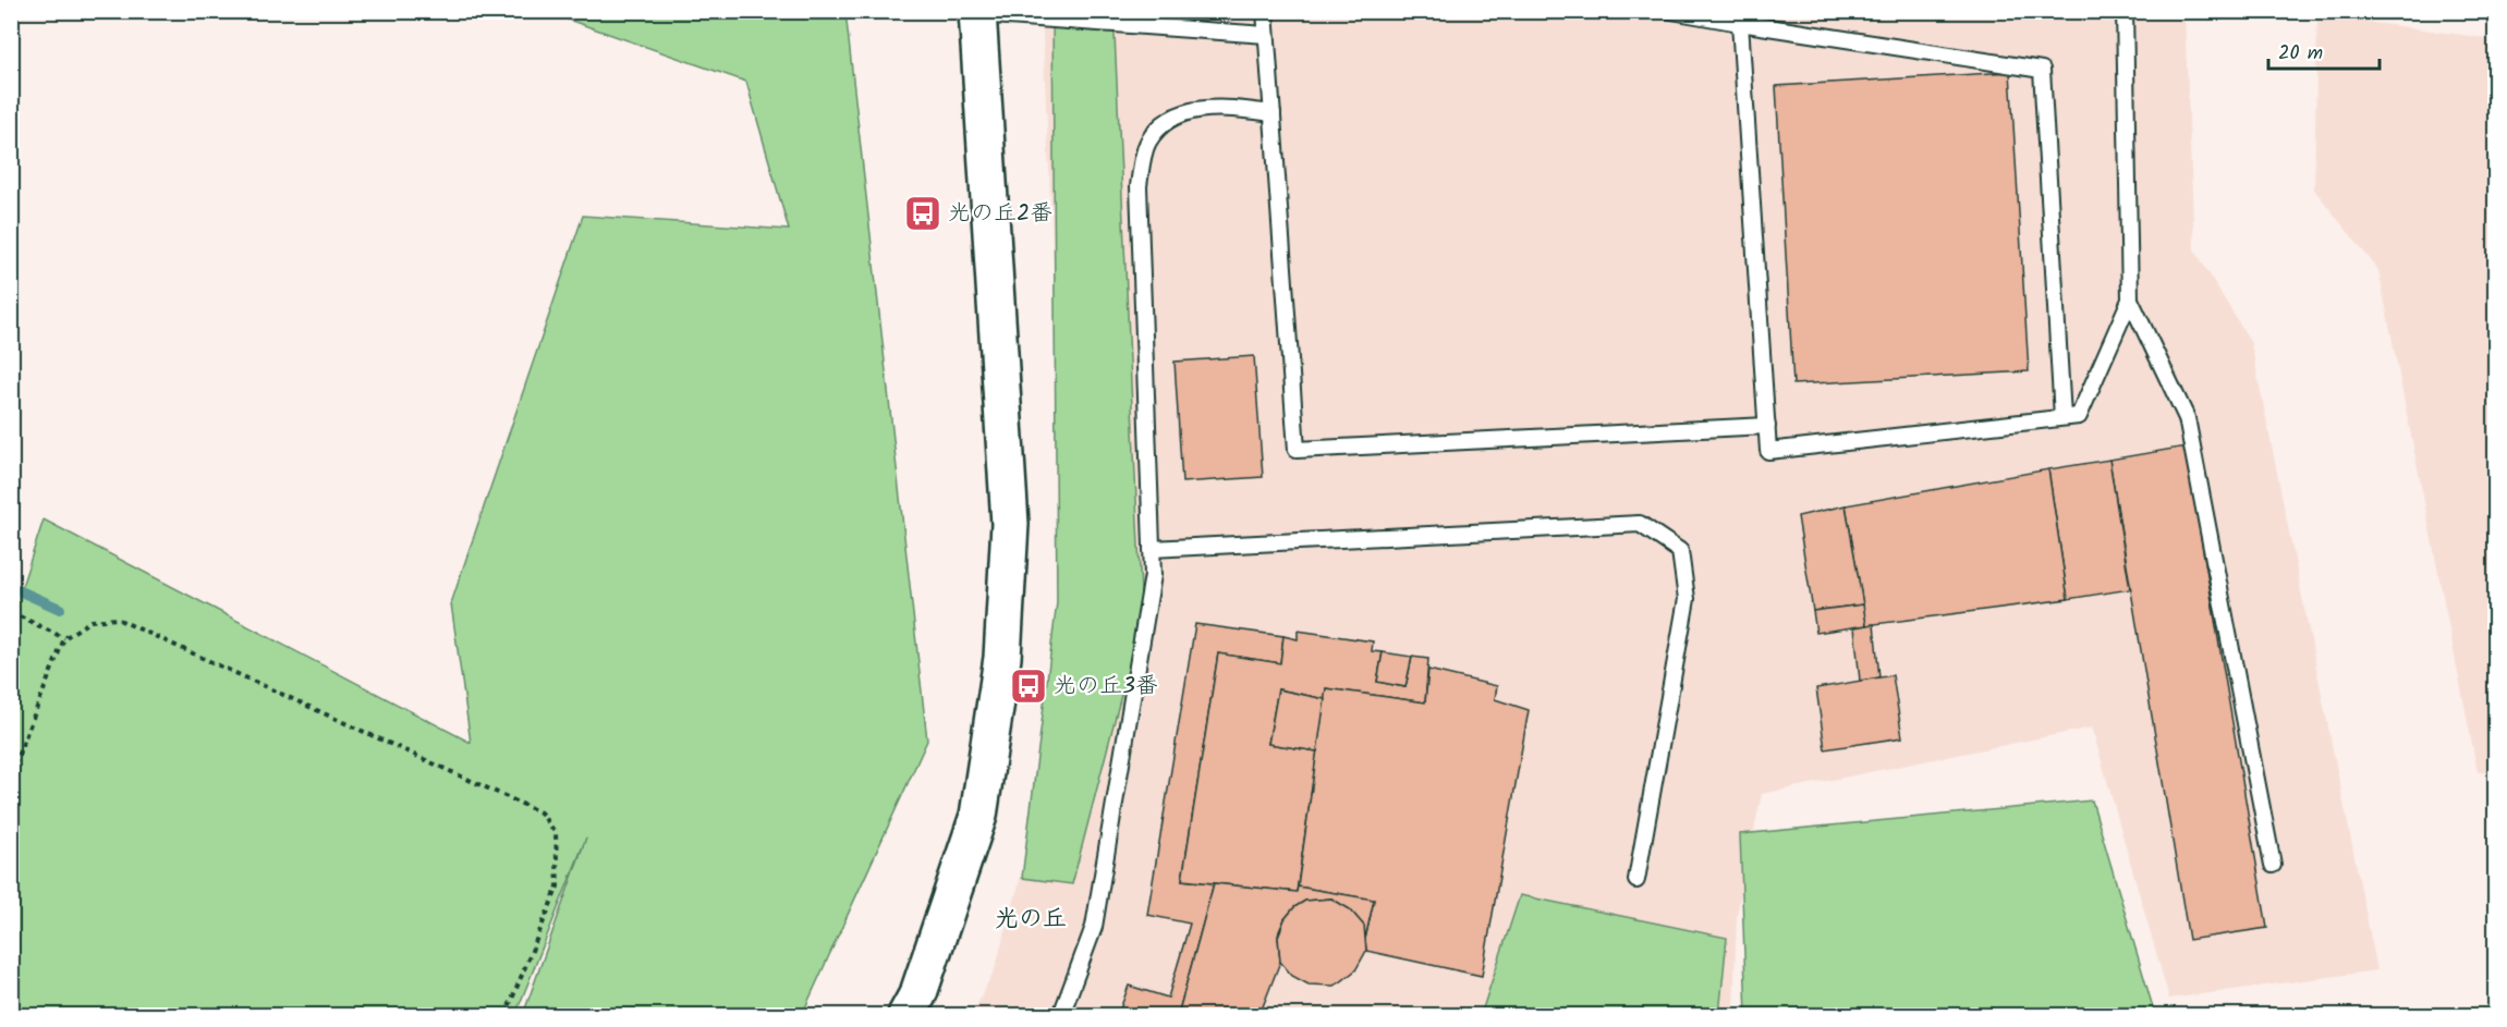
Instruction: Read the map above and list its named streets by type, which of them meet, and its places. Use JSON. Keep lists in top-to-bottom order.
{
  "districts": ["光の丘"],
  "places": {
    "bus stop": ["光の丘2番", "光の丘3番"]
  },
  "scale_bar": "20 m"
}
